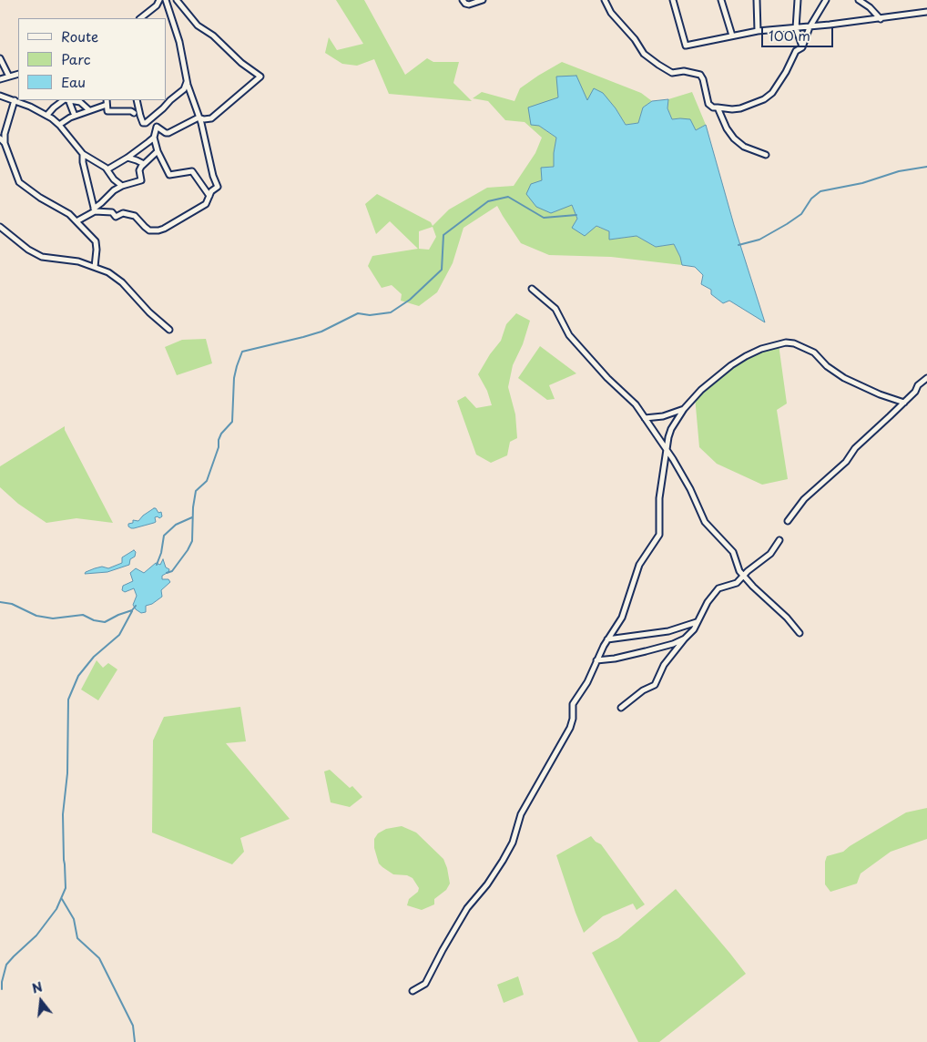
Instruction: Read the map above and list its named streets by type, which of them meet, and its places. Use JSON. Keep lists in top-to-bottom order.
{
  "legend": ["Route", "Parc", "Eau"],
  "scale_bar": "100 m",
  "north": "top"
}
